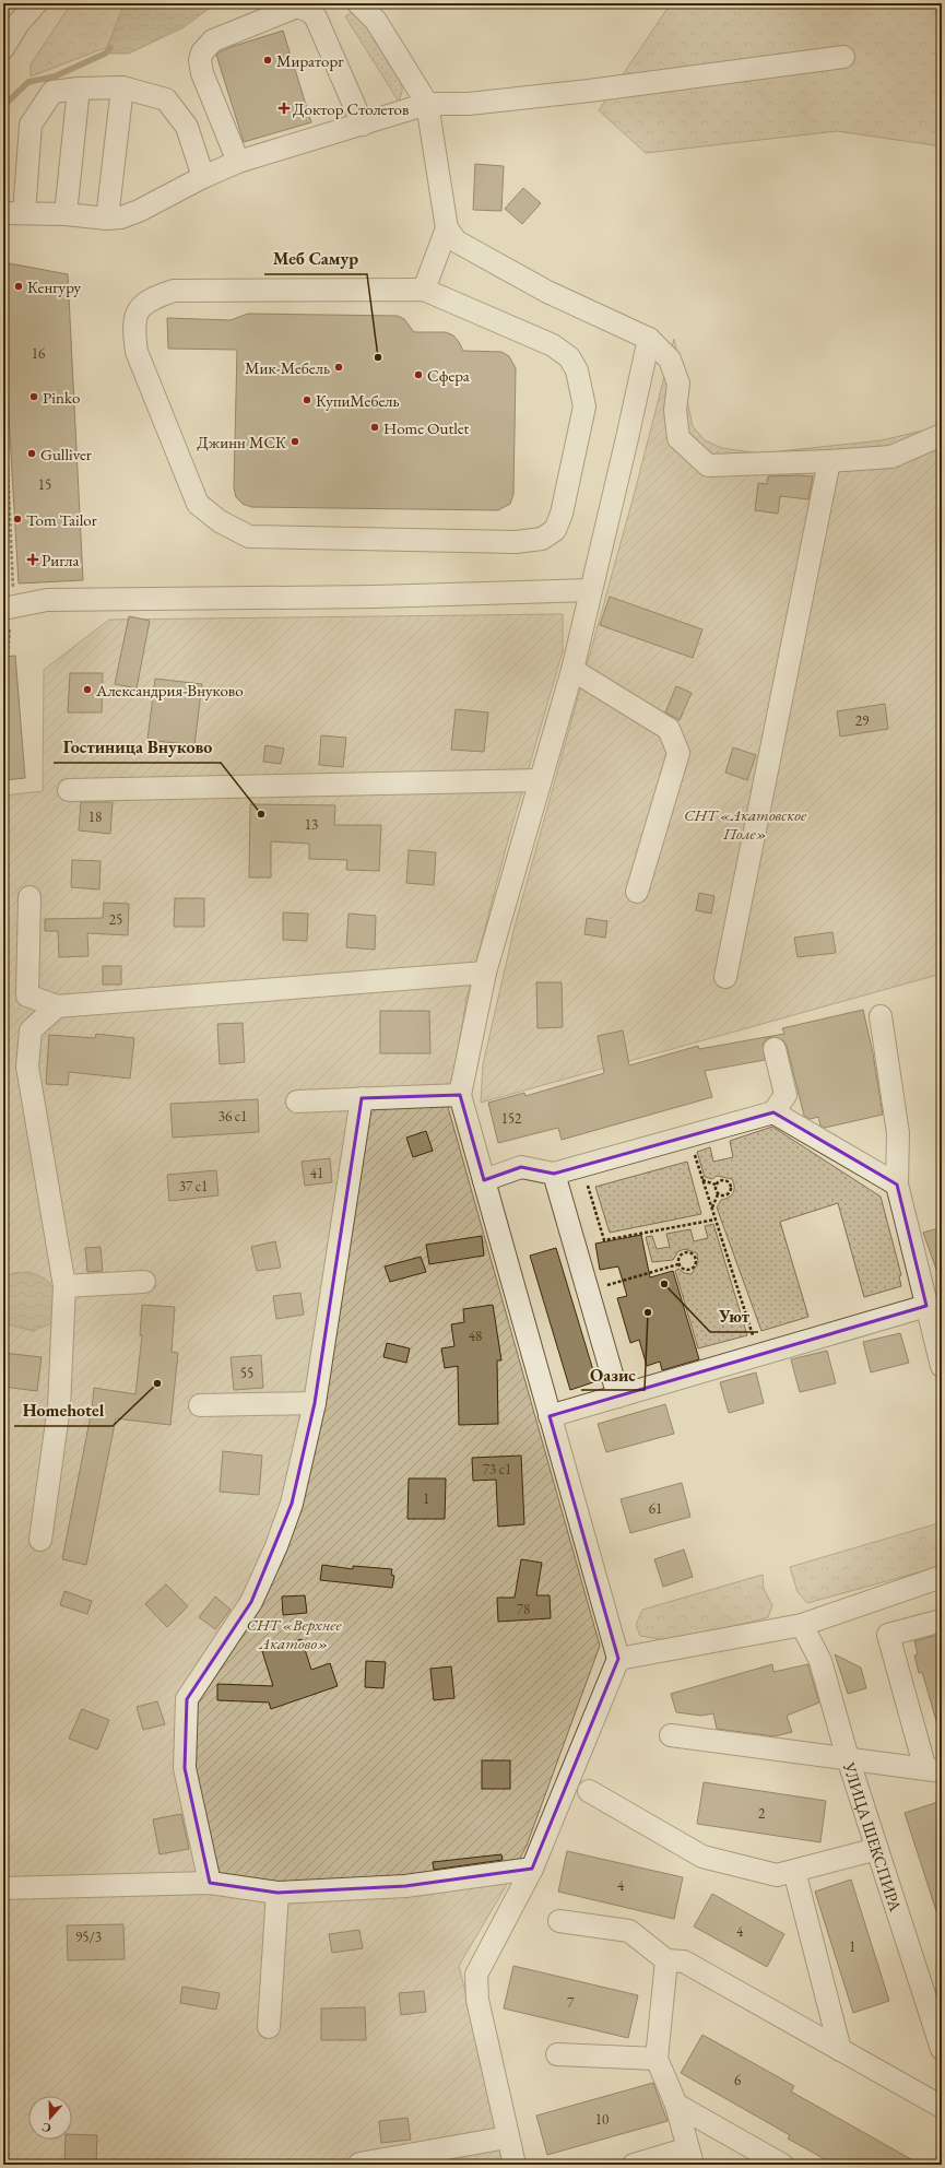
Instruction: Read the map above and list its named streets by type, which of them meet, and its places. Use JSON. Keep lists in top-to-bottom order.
{
  "streets": {
    "street": ["УЛИЦА ШЕКСПИРА"]
  },
  "parks": ["СНТ «Акатовское Поле»", "СНТ «Верхнее Акатово»"],
  "places": {
    "other": [
      "Мираторг",
      "Кенгуру",
      "Меб Самур",
      "Мик-Мебель",
      "Сфера",
      "Pinko",
      "КупиМебель",
      "Home Outlet",
      "Джинн МСК",
      "Gulliver",
      "Tom Tailor",
      "Александрия-Внуково",
      "Гостиница Внуково",
      "Уют",
      "Оазис",
      "Homehotel"
    ],
    "health": ["Доктор Столетов", "Ригла"]
  },
  "house_numbers": [
    "16",
    "15",
    "29",
    "18",
    "13",
    "25",
    "36 с1",
    "152",
    "41",
    "37 с1",
    "48",
    "55",
    "73 с1",
    "1",
    "61",
    "78",
    "2",
    "4",
    "4",
    "95/3",
    "1",
    "7",
    "6",
    "10"
  ],
  "north": "bottom"
}
